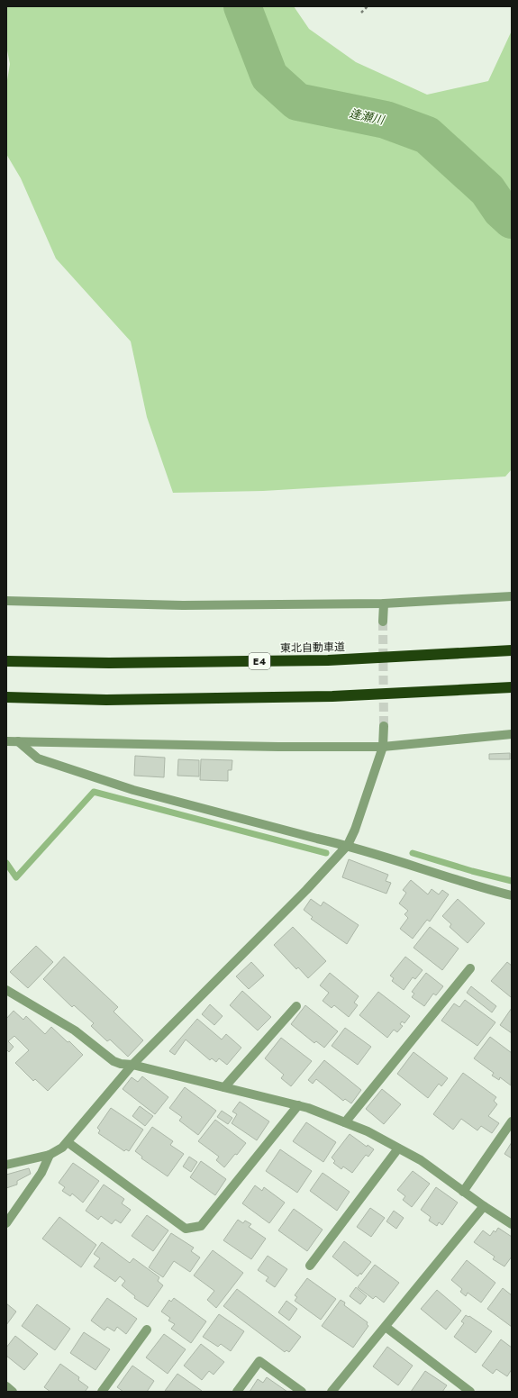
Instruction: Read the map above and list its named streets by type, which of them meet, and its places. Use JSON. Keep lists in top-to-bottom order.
{
  "streets": {
    "highway": ["東北自動車道", "E4"]
  },
  "water": ["逢瀬川"]
}
